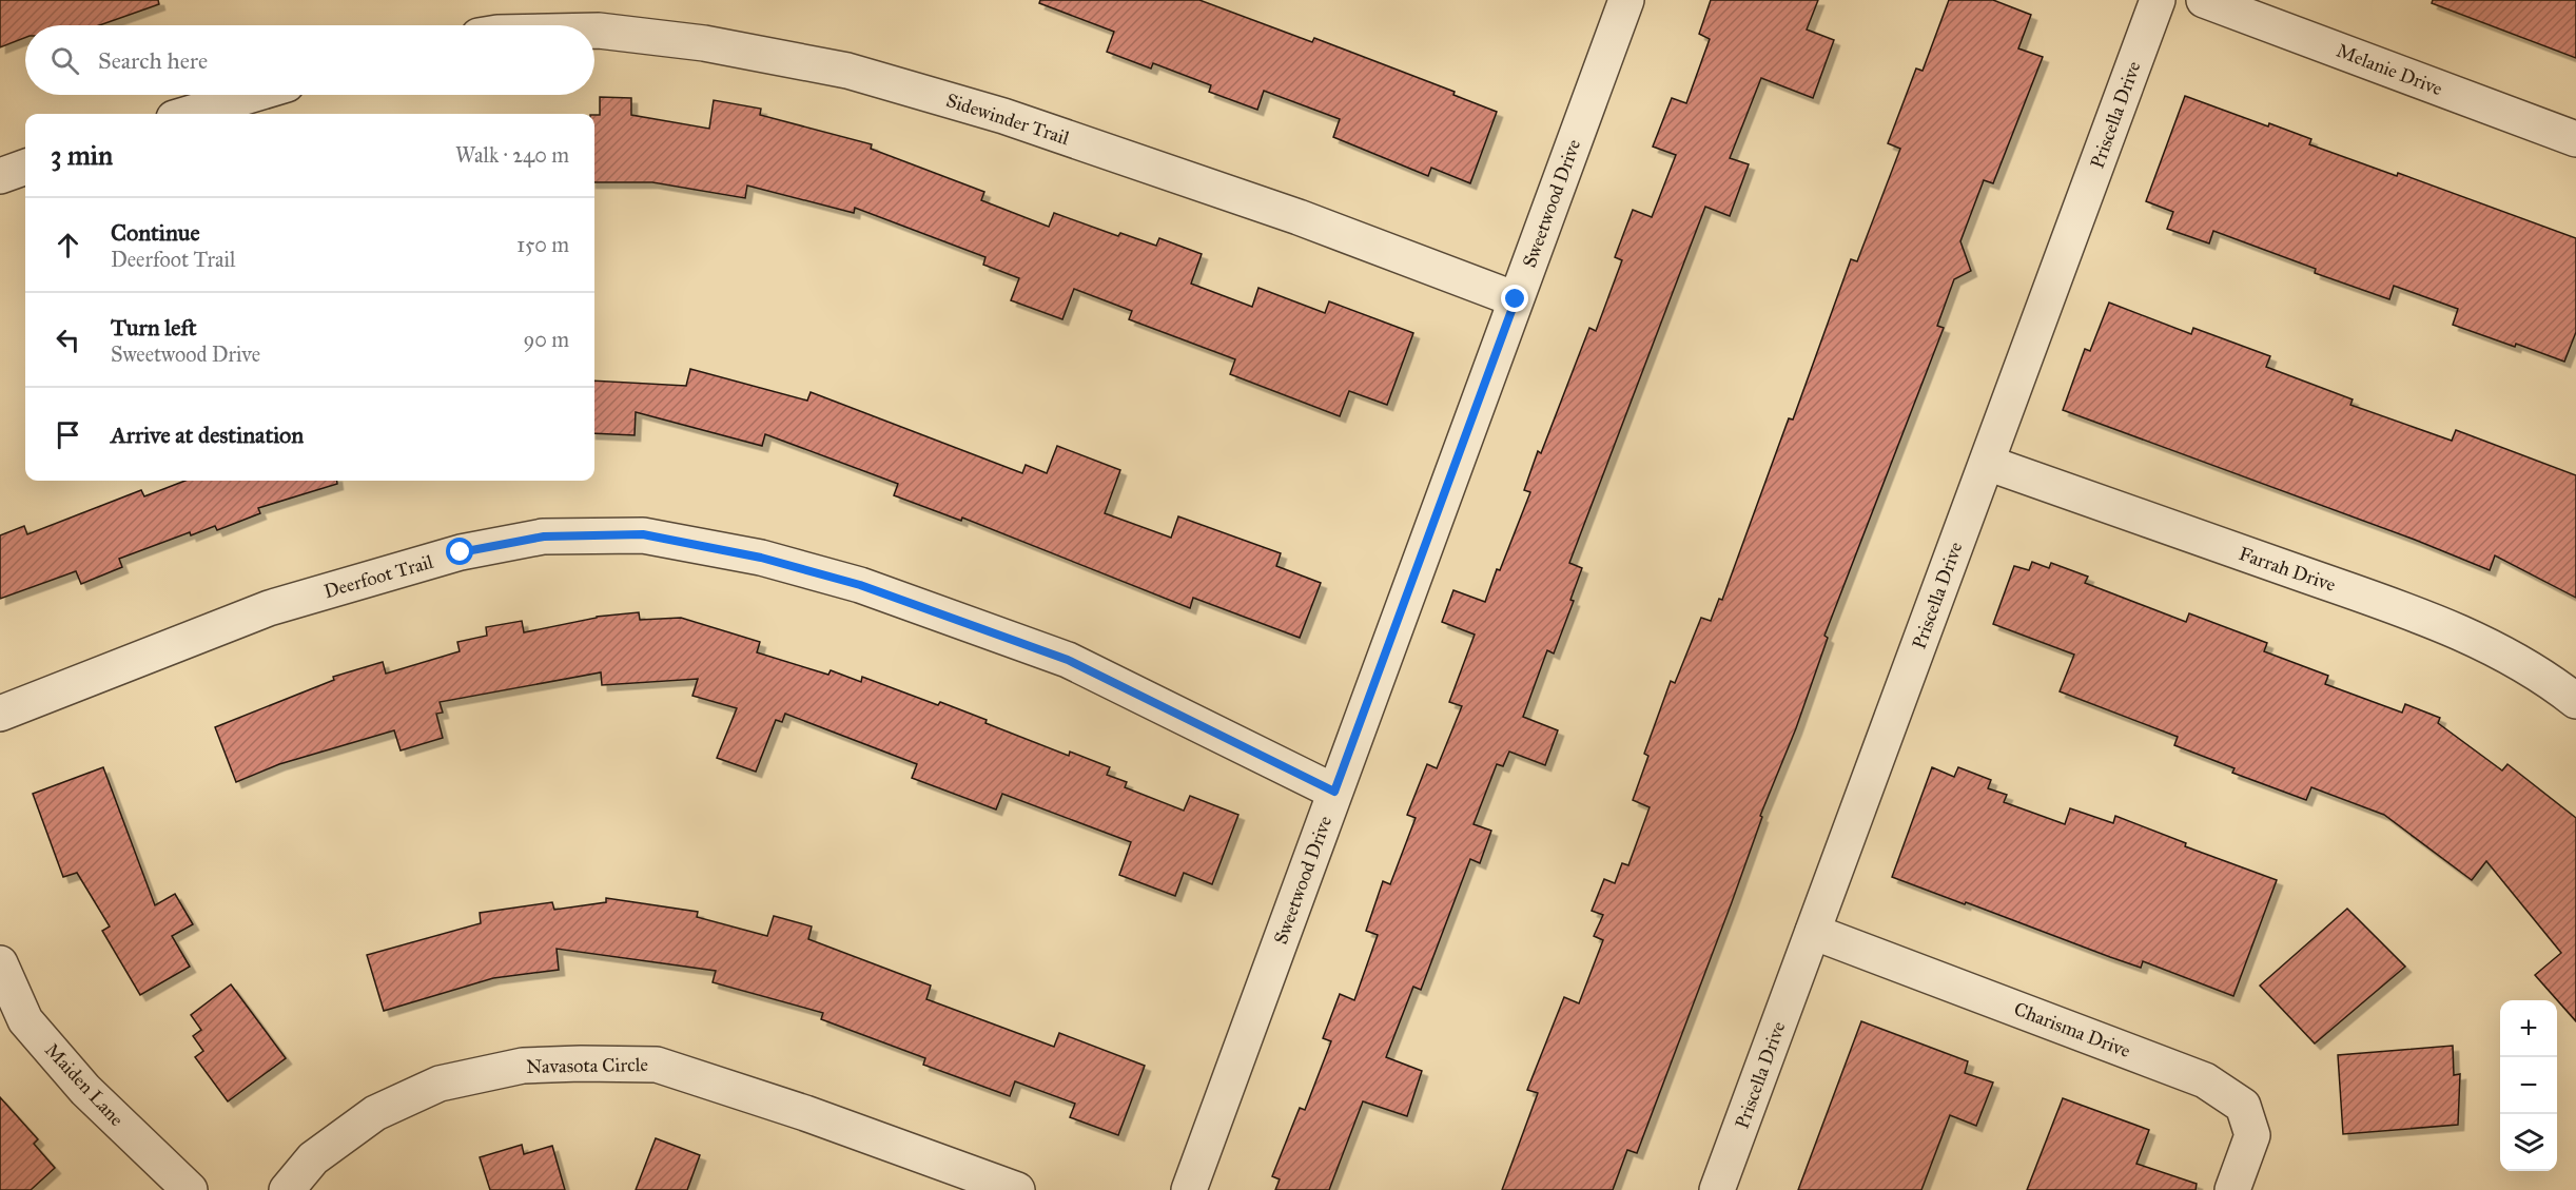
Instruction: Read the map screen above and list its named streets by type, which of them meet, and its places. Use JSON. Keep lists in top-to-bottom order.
{
  "streets": {
    "street": [
      "Melanie Drive",
      "Priscella Drive",
      "Sidewinder Trail",
      "Sweetwood Drive",
      "Farrah Drive",
      "Deerfoot Trail",
      "Charisma Drive",
      "Navasota Circle",
      "Maiden Lane"
    ]
  },
  "crossings": [
    ["Priscella Drive", "Farrah Drive"],
    ["Priscella Drive", "Charisma Drive"],
    ["Sidewinder Trail", "Sweetwood Drive"],
    ["Sweetwood Drive", "Deerfoot Trail"]
  ],
  "page": {
    "search": "Search here",
    "heading": ["3 min", "Walk · 240 m"],
    "list": [
      ["Continue", "Deerfoot Trail", "150 m"],
      ["Turn left", "Sweetwood Drive", "90 m"],
      "Arrive at destination"
    ],
    "map_buttons": ["+", "−"]
  }
}
